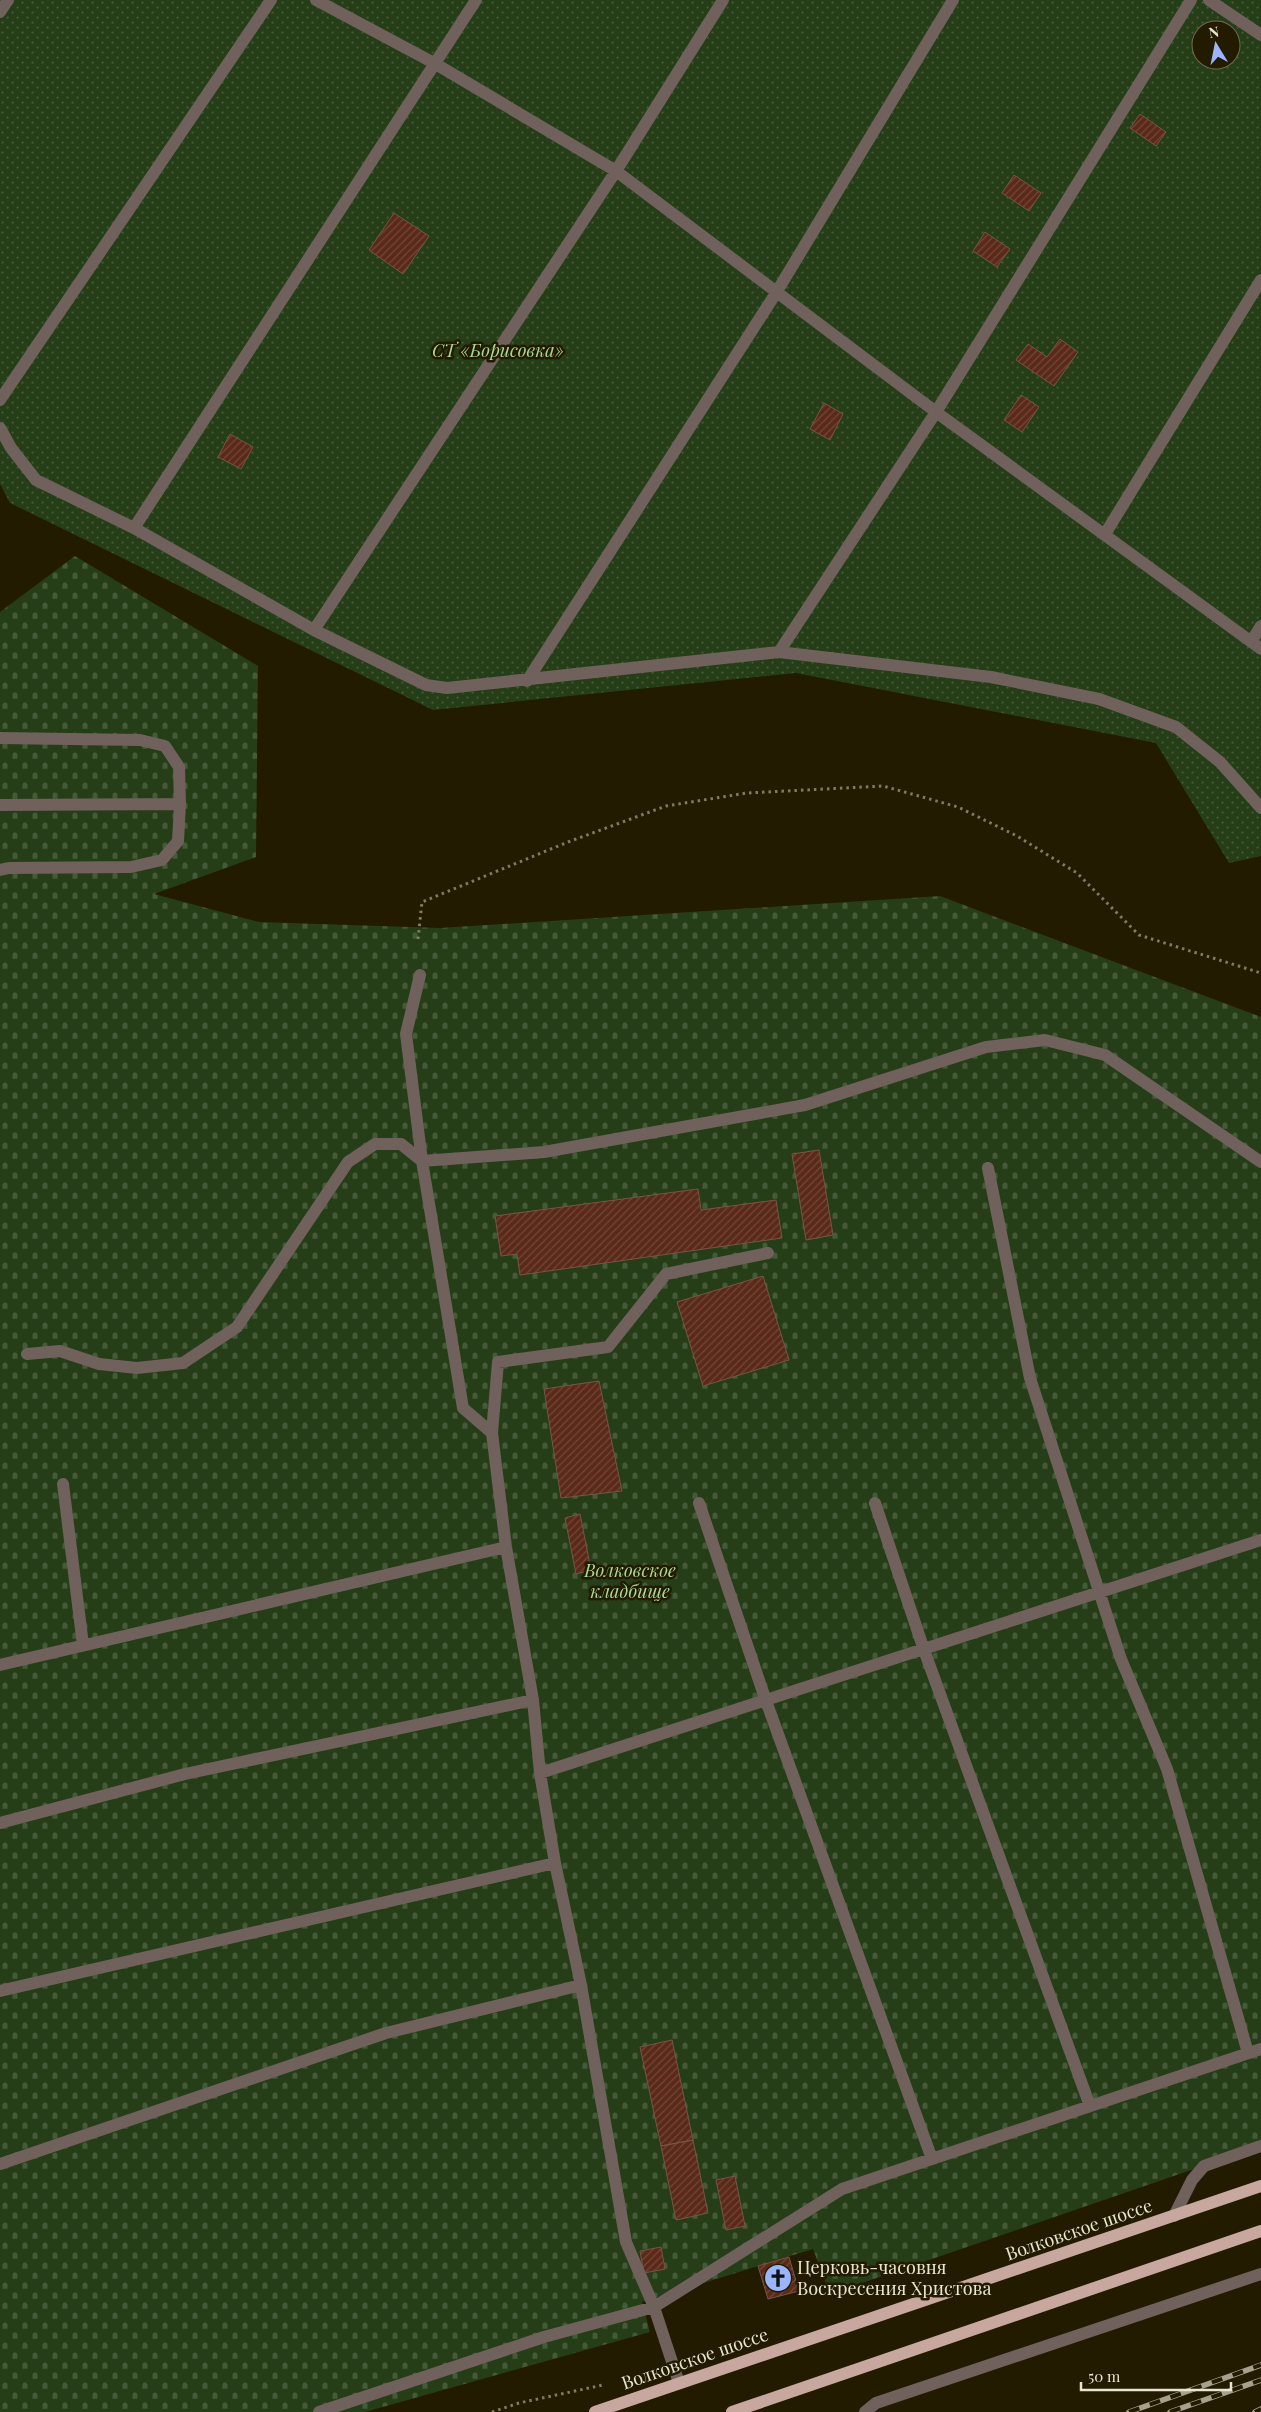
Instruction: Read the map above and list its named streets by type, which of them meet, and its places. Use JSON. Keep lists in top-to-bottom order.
{
  "streets": {
    "main road": ["Волковское шоссе"]
  },
  "parks": ["СТ «Борисовка»", "Волковское кладбище"],
  "places": {
    "church": ["Церковь-часовня Воскресения Христова"]
  },
  "scale_bar": "50 m",
  "north": "top"
}
